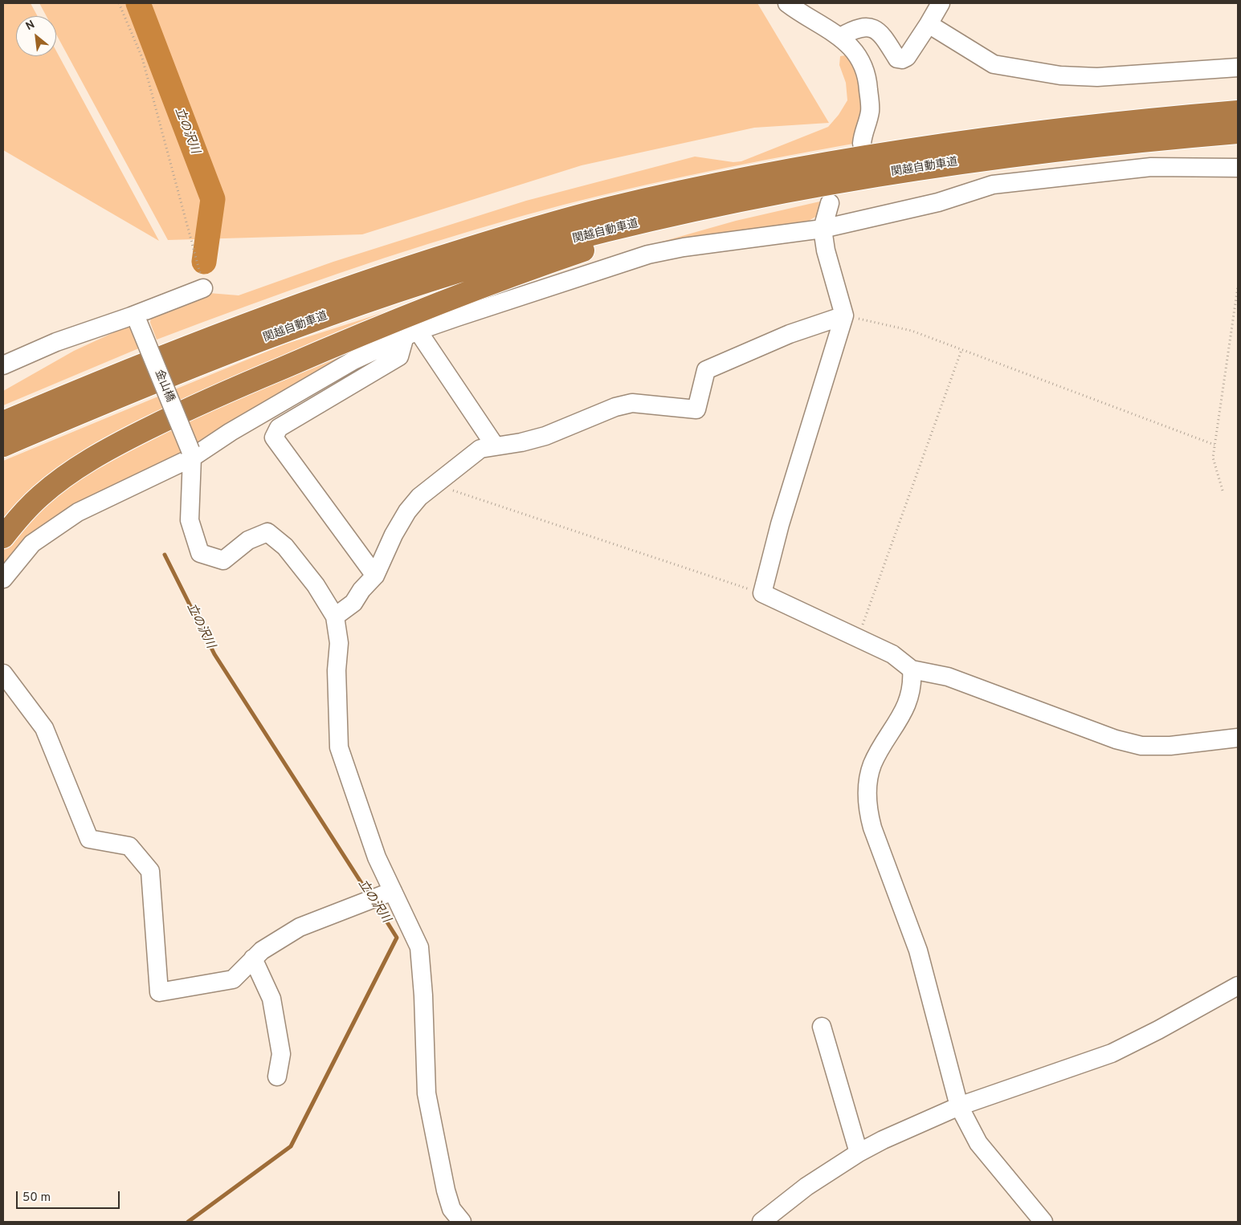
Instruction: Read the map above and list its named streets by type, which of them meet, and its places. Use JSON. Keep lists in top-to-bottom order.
{
  "streets": {
    "highway": ["関越自動車道"],
    "street": ["金山橋"]
  },
  "water": ["立の沢川"],
  "scale_bar": "50 m",
  "north": "top left"
}
